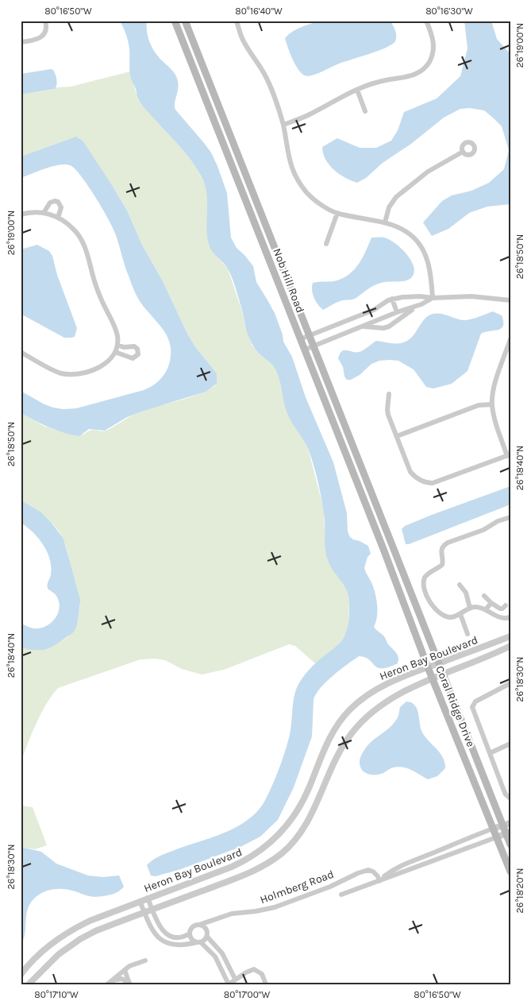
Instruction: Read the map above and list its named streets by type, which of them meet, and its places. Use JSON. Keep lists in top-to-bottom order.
{
  "streets": {
    "main road": ["Nob Hill Road", "Coral Ridge Drive"],
    "street": ["Heron Bay Boulevard", "Holmberg Road"]
  },
  "crossings": [
    ["Nob Hill Road", "Coral Ridge Drive"],
    ["Heron Bay Boulevard", "Coral Ridge Drive"]
  ],
  "coordinates": [
    "80°16'50\"W",
    "80°16'40\"W",
    "80°16'30\"W",
    "26°19'00\"N",
    "26°18'50\"N",
    "26°18'40\"N",
    "26°18'30\"N",
    "26°18'20\"N",
    "80°17'10\"W",
    "80°17'00\"W"
  ]
}
